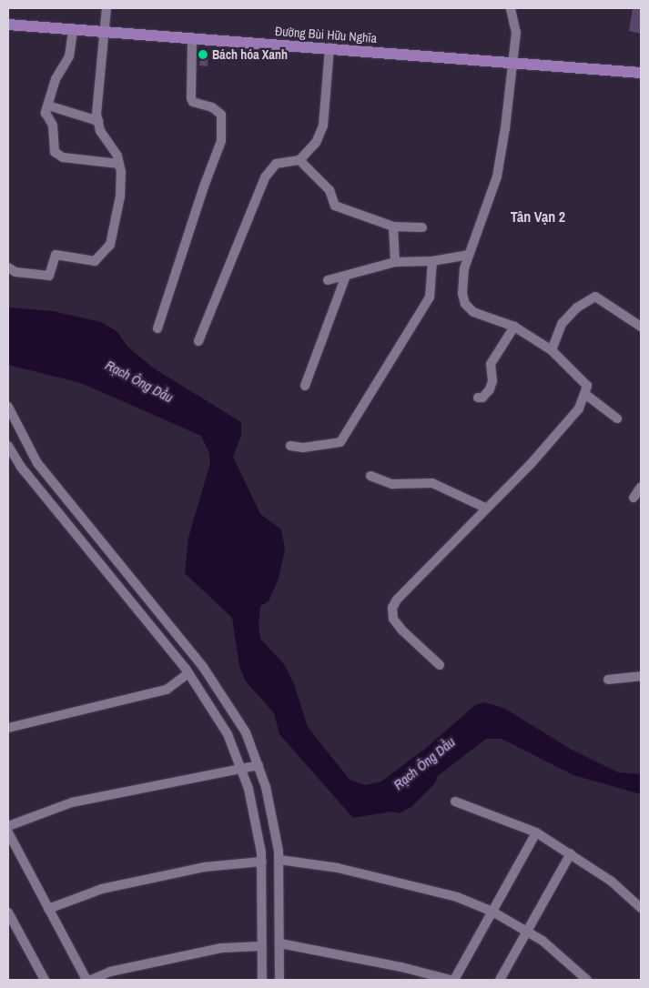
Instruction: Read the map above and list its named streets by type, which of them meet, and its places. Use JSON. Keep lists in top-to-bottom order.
{
  "streets": {
    "main road": ["Đường Bùi Hữu Nghĩa"]
  },
  "districts": ["Tân Vạn 2"],
  "water": ["Rạch Ông Dầu"],
  "places": ["Bách hóa Xanh"]
}
